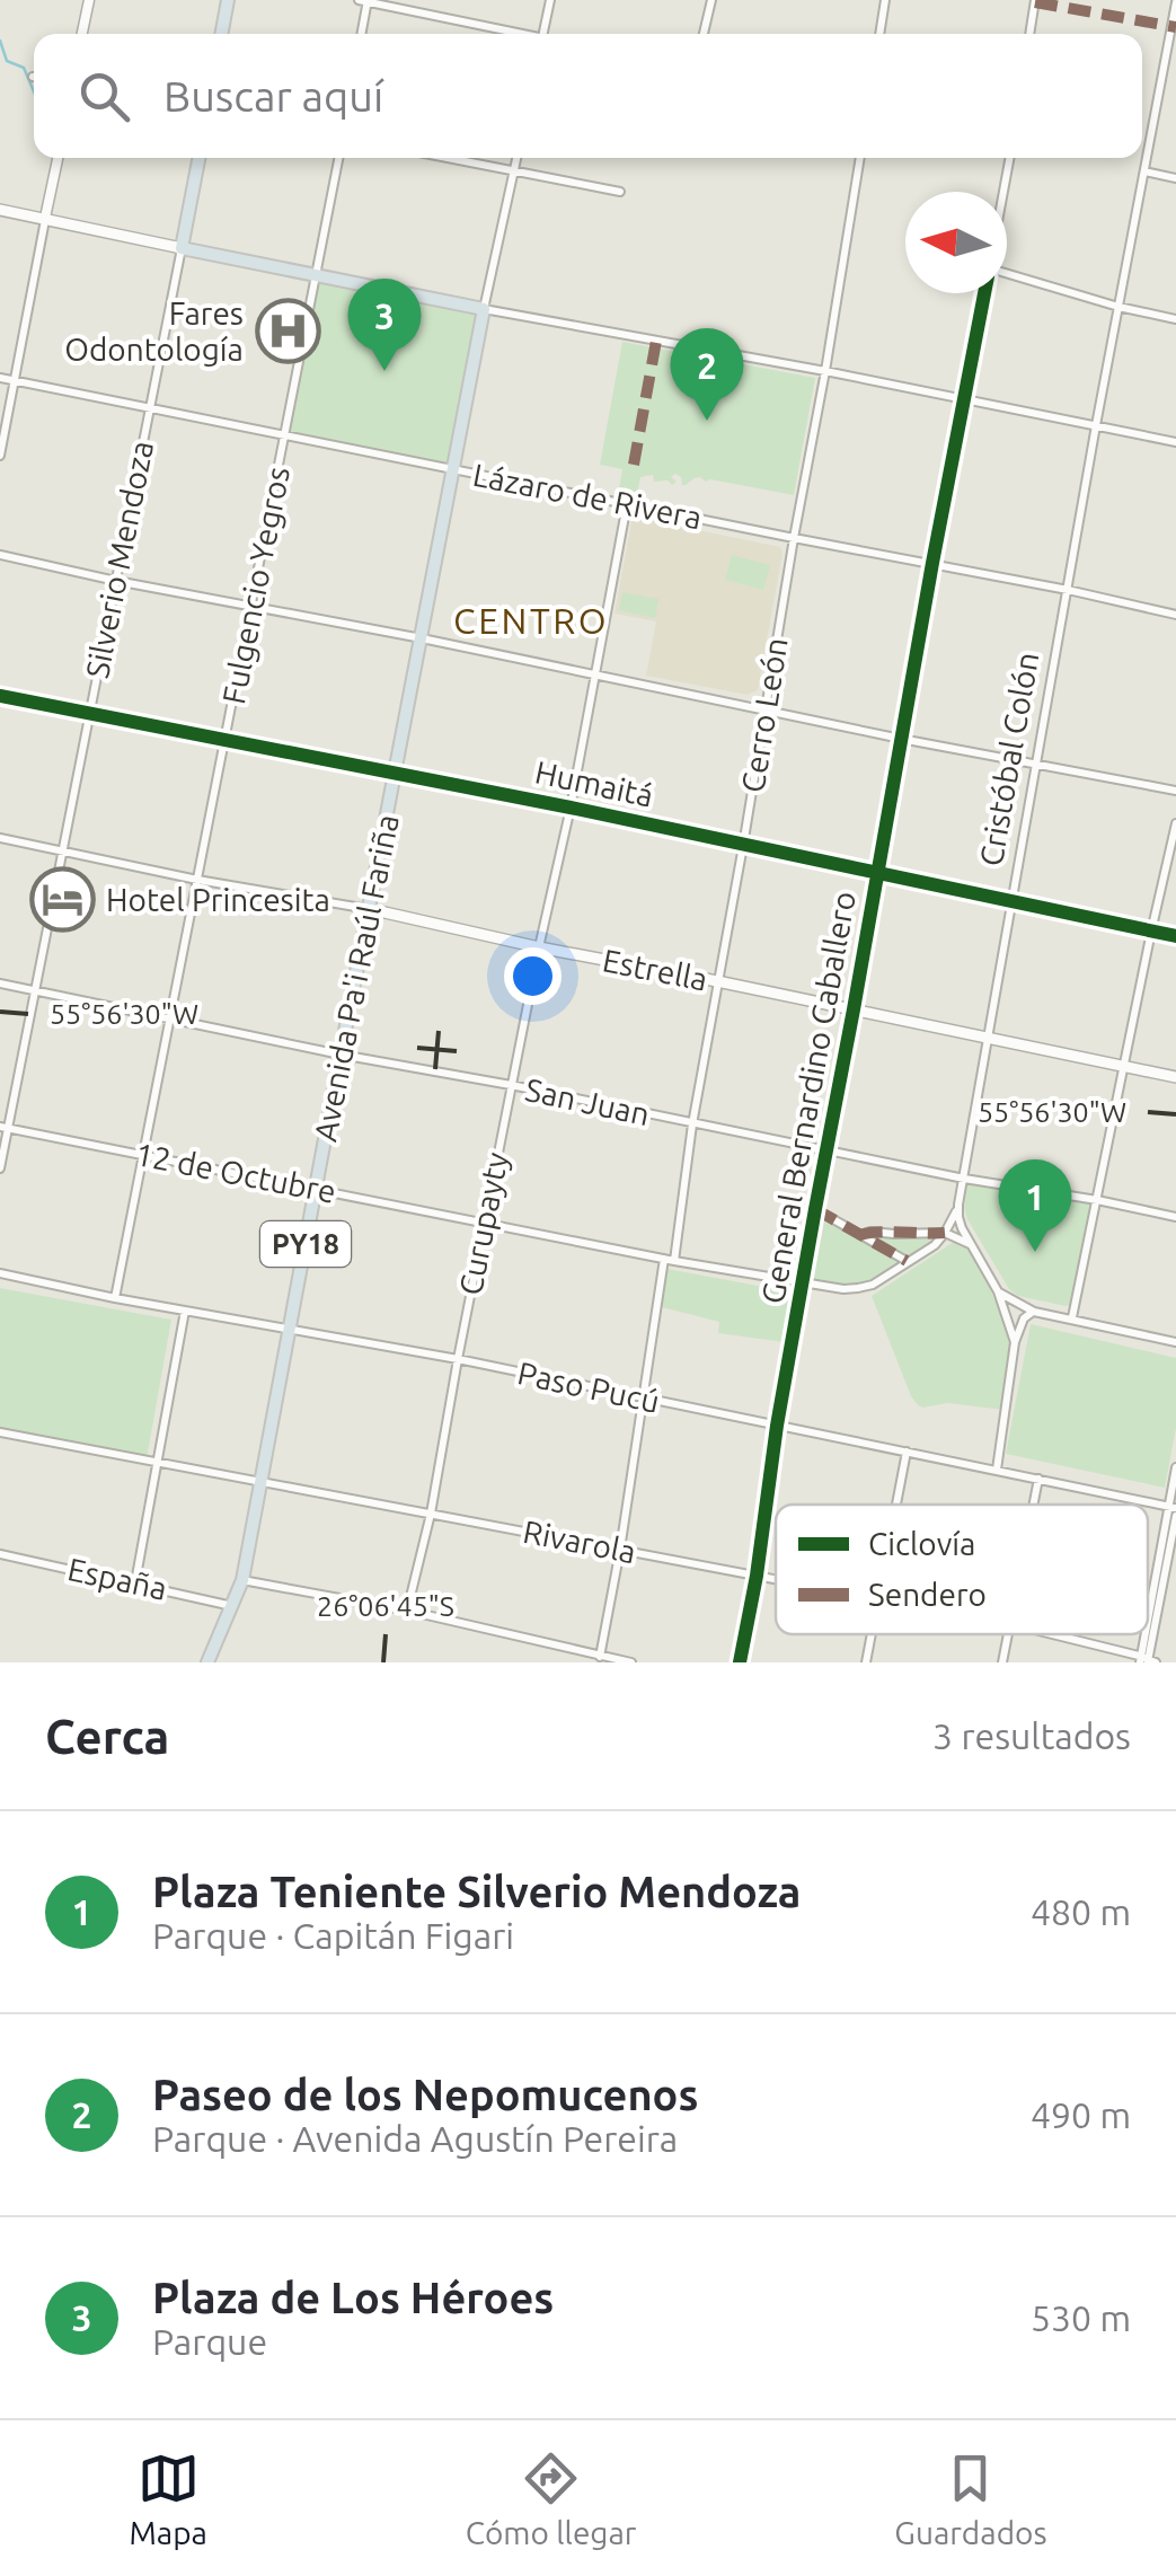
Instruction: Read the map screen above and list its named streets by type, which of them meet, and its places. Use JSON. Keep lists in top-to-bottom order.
{
  "streets": {
    "highway": ["Silverio Mendoza", "Avenida Pa'i Raúl Fariña", "PY18"],
    "main road": ["Estrella"],
    "street": [
      "Lázaro de Rivera",
      "Fulgencio Yegros",
      "Cerro León",
      "Cristóbal Colón",
      "Humaitá",
      "General Bernardino Caballero",
      "San Juan",
      "12 de Octubre",
      "Curupayty",
      "Paso Pucú",
      "Rivarola",
      "España"
    ]
  },
  "crossings": [
    ["Lázaro de Rivera", "Silverio Mendoza"],
    ["Lázaro de Rivera", "Fulgencio Yegros"],
    ["Lázaro de Rivera", "Cerro León"],
    ["Lázaro de Rivera", "Cristóbal Colón"],
    ["Lázaro de Rivera", "Avenida Pa'i Raúl Fariña"],
    ["Lázaro de Rivera", "General Bernardino Caballero"],
    ["Lázaro de Rivera", "Curupayty"],
    ["Silverio Mendoza", "Humaitá"],
    ["Silverio Mendoza", "Estrella"],
    ["Silverio Mendoza", "San Juan"],
    ["Silverio Mendoza", "12 de Octubre"],
    ["Fulgencio Yegros", "Humaitá"],
    ["Fulgencio Yegros", "Estrella"],
    ["Fulgencio Yegros", "San Juan"],
    ["Fulgencio Yegros", "12 de Octubre"],
    ["Fulgencio Yegros", "Paso Pucú"],
    ["Cerro León", "Humaitá"],
    ["Cerro León", "Estrella"],
    ["Cerro León", "San Juan"],
    ["Cerro León", "12 de Octubre"],
    ["Cristóbal Colón", "Humaitá"],
    ["Cristóbal Colón", "Estrella"],
    ["Cristóbal Colón", "San Juan"],
    ["Cristóbal Colón", "12 de Octubre"],
    ["Humaitá", "Avenida Pa'i Raúl Fariña"],
    ["Humaitá", "General Bernardino Caballero"],
    ["Humaitá", "Curupayty"],
    ["Estrella", "Avenida Pa'i Raúl Fariña"],
    ["Estrella", "General Bernardino Caballero"],
    ["Estrella", "Curupayty"],
    ["Avenida Pa'i Raúl Fariña", "San Juan"],
    ["Avenida Pa'i Raúl Fariña", "12 de Octubre"],
    ["Avenida Pa'i Raúl Fariña", "PY18"],
    ["Avenida Pa'i Raúl Fariña", "Paso Pucú"],
    ["Avenida Pa'i Raúl Fariña", "Rivarola"],
    ["Avenida Pa'i Raúl Fariña", "España"],
    ["General Bernardino Caballero", "San Juan"],
    ["General Bernardino Caballero", "12 de Octubre"],
    ["General Bernardino Caballero", "Paso Pucú"],
    ["General Bernardino Caballero", "Rivarola"],
    ["San Juan", "Curupayty"],
    ["12 de Octubre", "Curupayty"],
    ["Curupayty", "Paso Pucú"],
    ["Curupayty", "Rivarola"],
    ["PY18", "España"]
  ],
  "districts": ["CENTRO"],
  "places": {
    "hospital": ["Fares Odontología"],
    "hotel": ["Hotel Princesita"]
  },
  "legend": ["Ciclovía", "Sendero"],
  "north": "left",
  "page": {
    "search": "Buscar aquí",
    "pins": ["3", "2", "1"],
    "heading": ["Cerca", "3 resultados"],
    "list": [
      {
        "mark": "1",
        "name": "Plaza Teniente Silverio Mendoza",
        "note": "Parque · Capitán Figari",
        "value": "480 m"
      },
      {
        "mark": "2",
        "name": "Paseo de los Nepomucenos",
        "note": "Parque · Avenida Agustín Pereira",
        "value": "490 m"
      },
      {
        "mark": "3",
        "name": "Plaza de Los Héroes",
        "note": "Parque",
        "value": "530 m"
      }
    ],
    "nav": ["Mapa", "Cómo llegar", "Guardados"]
  },
  "coordinates": ["55°56'30\"W", "26°06'45\"S"]
}
